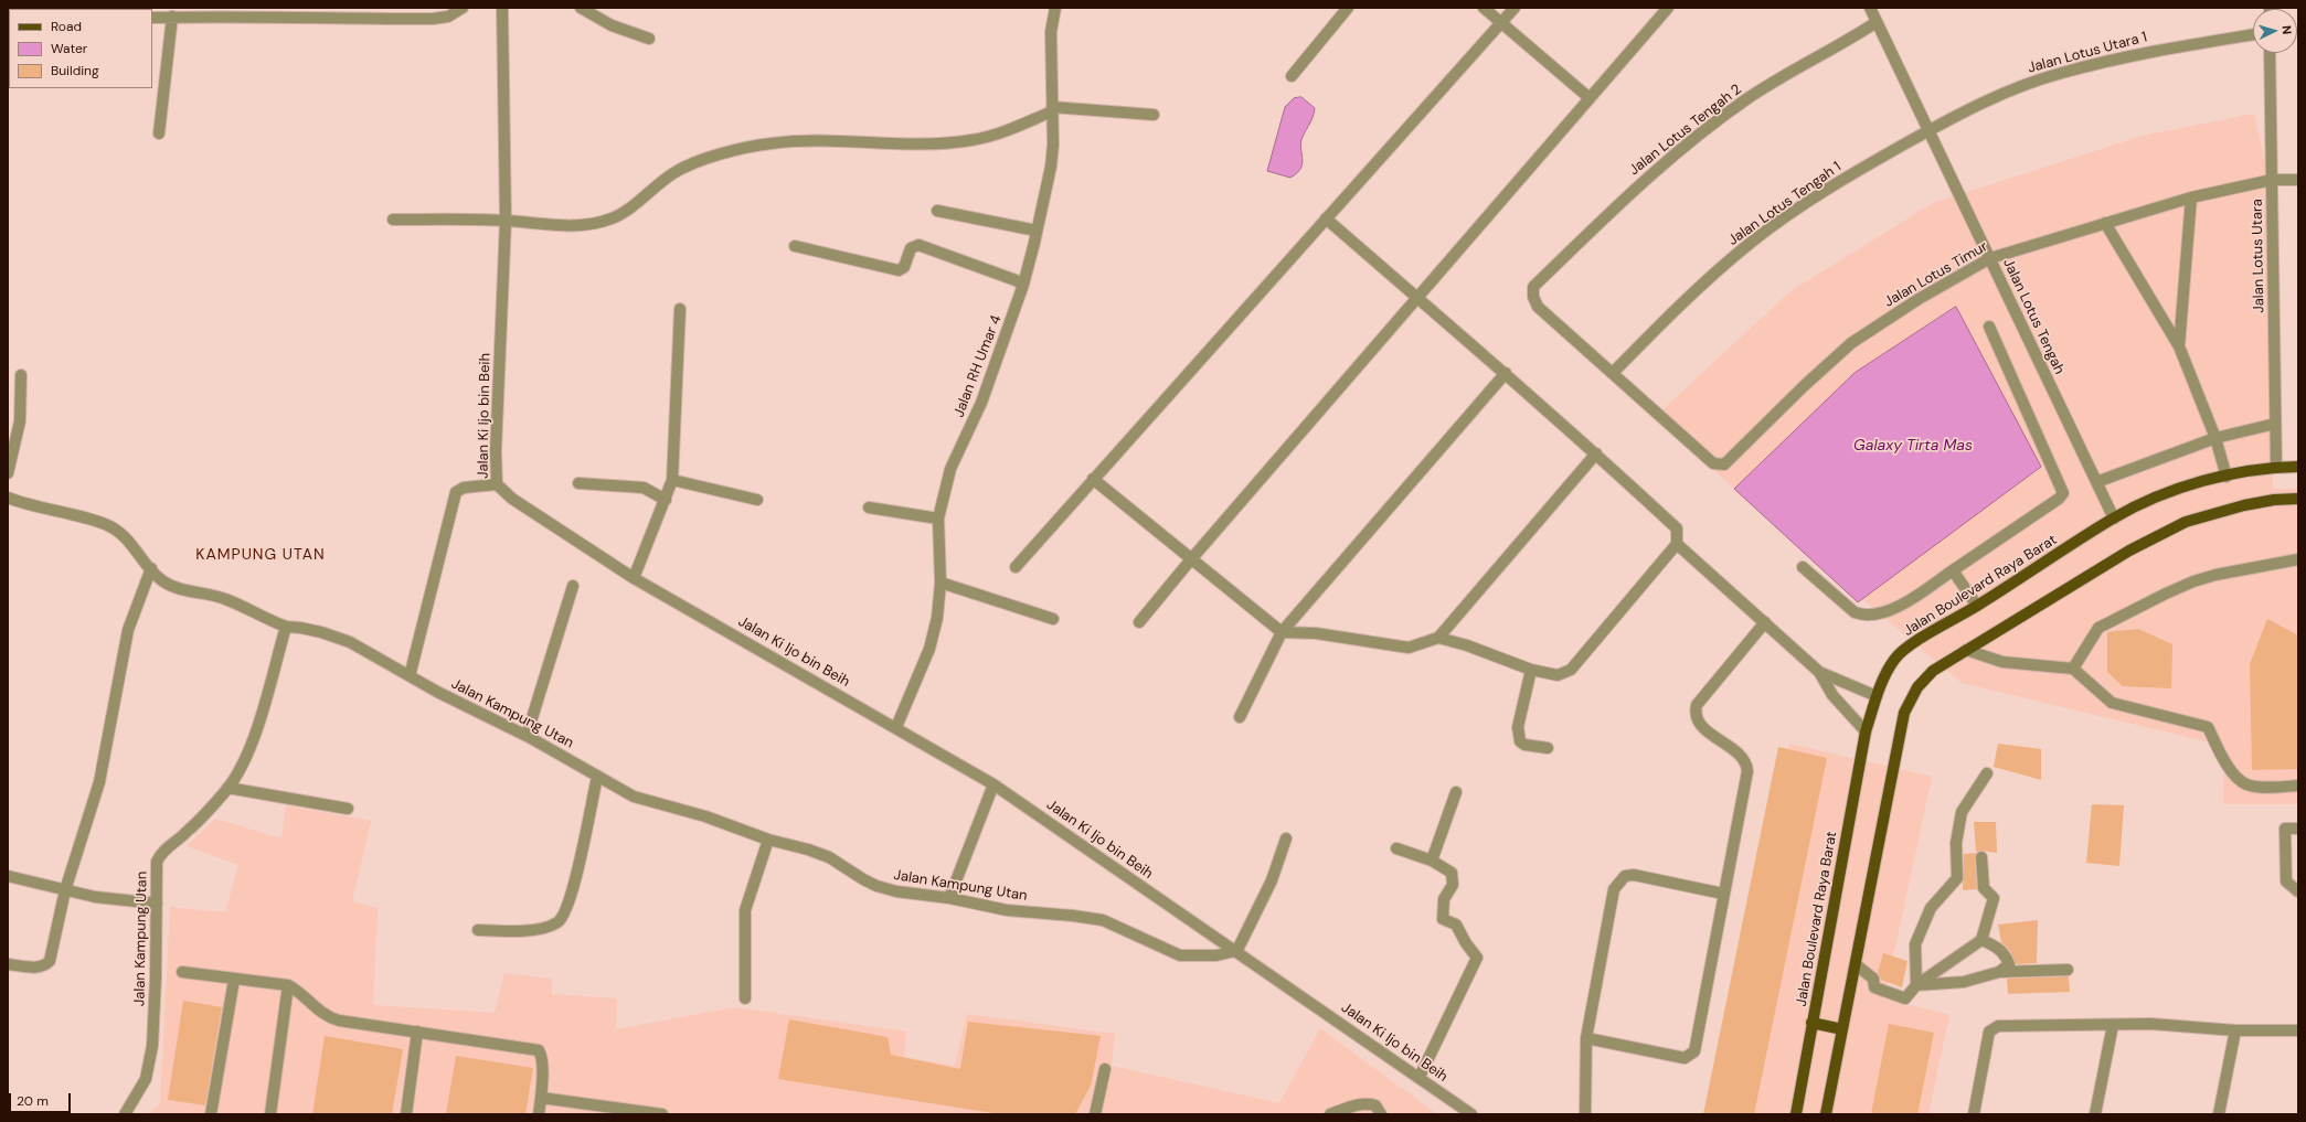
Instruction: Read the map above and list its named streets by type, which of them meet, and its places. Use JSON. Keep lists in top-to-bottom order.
{
  "streets": {
    "main road": ["Jalan Boulevard Raya Barat"],
    "street": [
      "Jalan Lotus Utara 1",
      "Jalan Lotus Tengah 2",
      "Jalan Lotus Tengah 1",
      "Jalan Lotus Utara",
      "Jalan Lotus Timur",
      "Jalan Lotus Tengah",
      "Jalan RH Umar 4",
      "Jalan Ki Ijo bin Beih",
      "Jalan Kampung Utan"
    ]
  },
  "crossings": [
    ["Jalan Lotus Utara 1", "Jalan Lotus Tengah 1"],
    ["Jalan Lotus Utara 1", "Jalan Lotus Tengah"],
    ["Jalan Lotus Tengah 2", "Jalan Lotus Tengah 1"],
    ["Jalan Lotus Tengah 2", "Jalan Lotus Timur"],
    ["Jalan Lotus Tengah 2", "Jalan Lotus Tengah"],
    ["Jalan Lotus Tengah 1", "Jalan Lotus Timur"],
    ["Jalan Lotus Tengah 1", "Jalan Lotus Tengah"],
    ["Jalan Lotus Utara", "Jalan Lotus Timur"],
    ["Jalan Lotus Utara", "Jalan Boulevard Raya Barat"],
    ["Jalan Lotus Timur", "Jalan Lotus Tengah"],
    ["Jalan Lotus Tengah", "Jalan Boulevard Raya Barat"],
    ["Jalan RH Umar 4", "Jalan Ki Ijo bin Beih"],
    ["Jalan Ki Ijo bin Beih", "Jalan Kampung Utan"]
  ],
  "districts": ["KAMPUNG UTAN"],
  "water": ["Galaxy Tirta Mas"],
  "legend": ["Road", "Water", "Building"],
  "scale_bar": "20 m",
  "north": "right"
}
